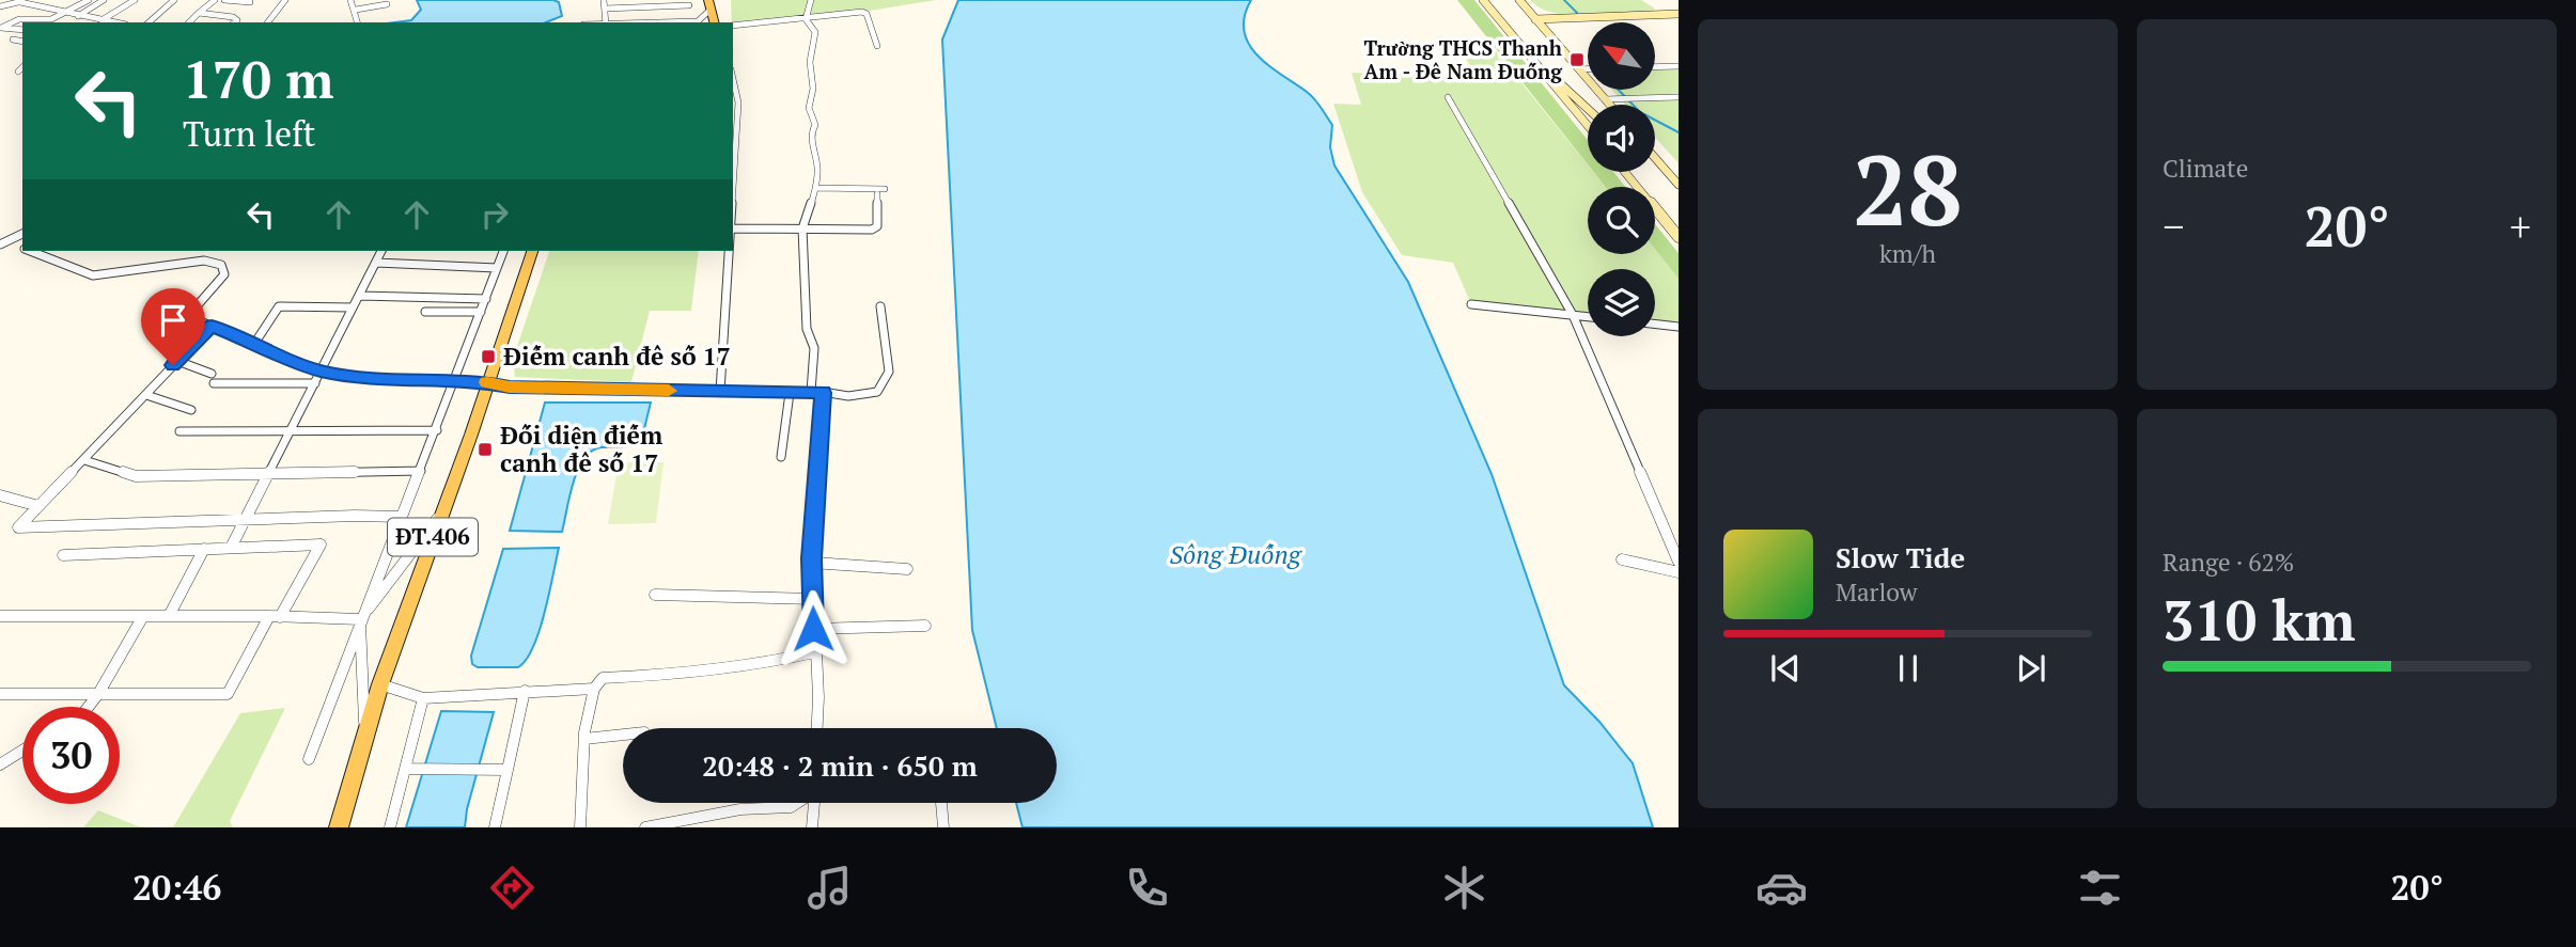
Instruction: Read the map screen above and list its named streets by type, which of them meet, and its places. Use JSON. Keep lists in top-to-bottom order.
{
  "streets": {
    "main road": ["ĐT.406"]
  },
  "water": ["Sông Đuống"],
  "places": {
    "transit": ["Trường THCS Thanh Am - Đê Nam Đuống", "Điếm canh đê số 17", "Đối diện điếm canh đê số 17"]
  },
  "north": "top left",
  "page": {
    "tile": [
      ["28", "km/h"],
      "Climate",
      ["Range · 62%", "310 km"]
    ],
    "turn": ["170 m", "Turn left"],
    "heat": ["−", "20°", "+"],
    "song": ["Slow Tide", "Marlow"],
    "limit": "30",
    "trip": "20:48 · 2 min · 650 m",
    "tabs": ["20:46", "20°"]
  }
}
